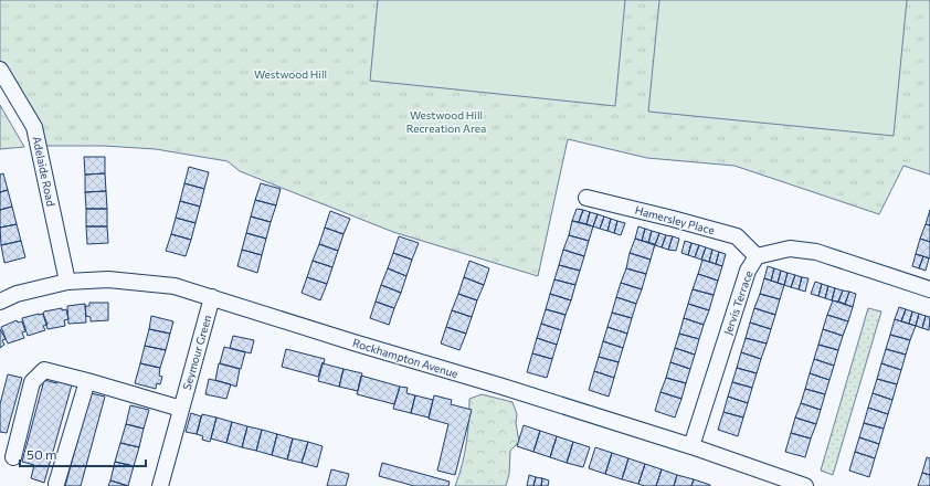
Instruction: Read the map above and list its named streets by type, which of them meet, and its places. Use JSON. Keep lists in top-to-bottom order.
{
  "streets": {
    "street": [
      "Adelaide Road",
      "Hamersley Place",
      "Jervis Terrace",
      "Seymour Green",
      "Rockhampton Avenue"
    ]
  },
  "crossings": [
    ["Adelaide Road", "Rockhampton Avenue"],
    ["Hamersley Place", "Jervis Terrace"],
    ["Jervis Terrace", "Rockhampton Avenue"],
    ["Seymour Green", "Rockhampton Avenue"]
  ],
  "parks": ["Westwood Hill", "Westwood Hill Recreation Area"],
  "scale_bar": "50 m"
}
